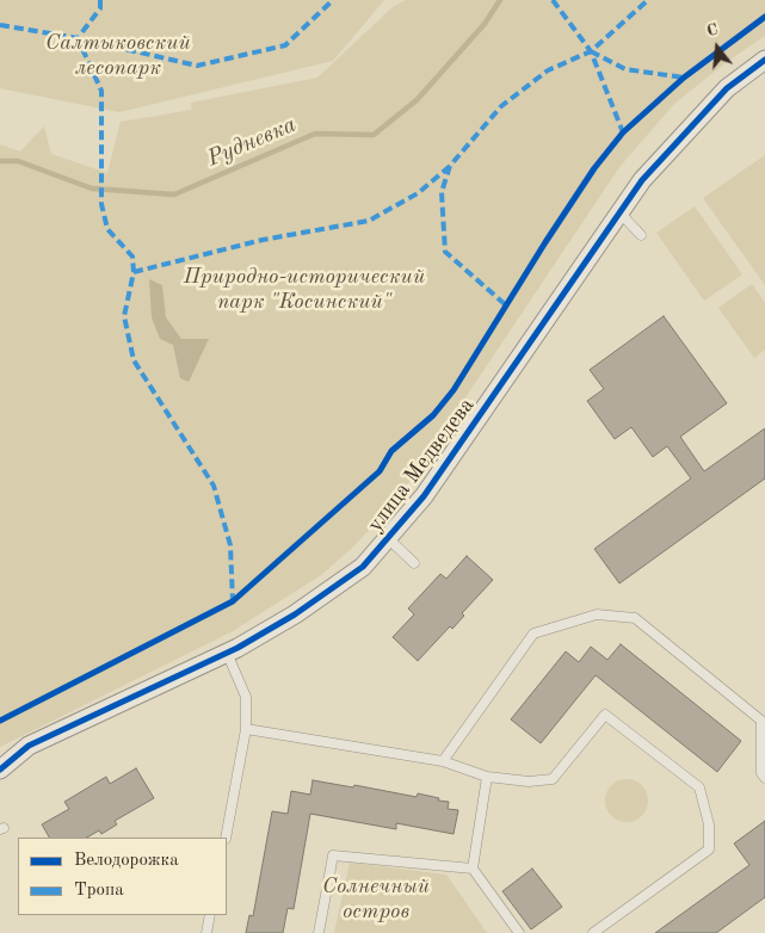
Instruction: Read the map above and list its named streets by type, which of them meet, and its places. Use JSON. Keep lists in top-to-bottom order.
{
  "streets": {
    "street": ["улица Медведева"]
  },
  "water": ["Рудневка"],
  "parks": ["Салтыковский лесопарк", "Природно-исторический парк \"Косинский\"", "Солнечный остров"],
  "legend": ["Велодорожка", "Тропа"],
  "north": "top"
}
